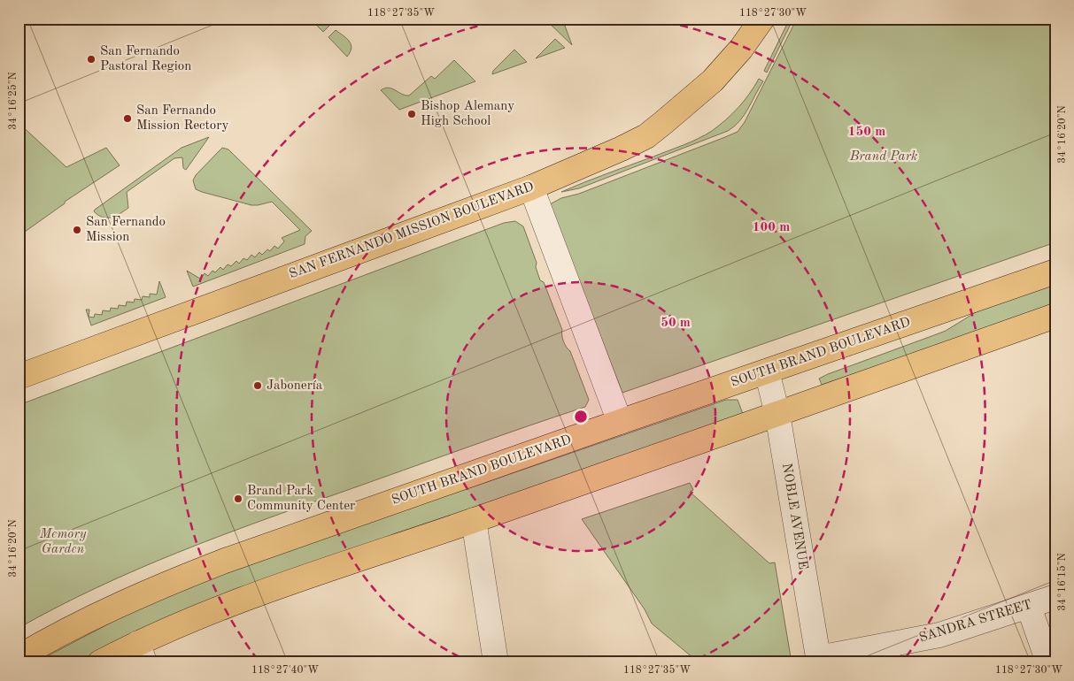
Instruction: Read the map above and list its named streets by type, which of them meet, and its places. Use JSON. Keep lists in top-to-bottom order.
{
  "streets": {
    "main road": ["SAN FERNANDO MISSION BOULEVARD", "SOUTH BRAND BOULEVARD"],
    "street": ["NOBLE AVENUE", "SANDRA STREET"]
  },
  "crossings": [
    ["SOUTH BRAND BOULEVARD", "NOBLE AVENUE"],
    ["NOBLE AVENUE", "SANDRA STREET"]
  ],
  "parks": ["Brand Park", "Memory Garden"],
  "places": [
    "San Fernando Pastoral Region",
    "Bishop Alemany High School",
    "San Fernando Mission Rectory",
    "San Fernando Mission",
    "Jabonería",
    "Brand Park Community Center"
  ],
  "coordinates": [
    "118°27'35\"W",
    "118°27'30\"W",
    "34°16'25\"N",
    "34°16'20\"N",
    "34°16'15\"N",
    "118°27'40\"W"
  ],
  "rings": ["150 m", "100 m", "50 m"]
}
